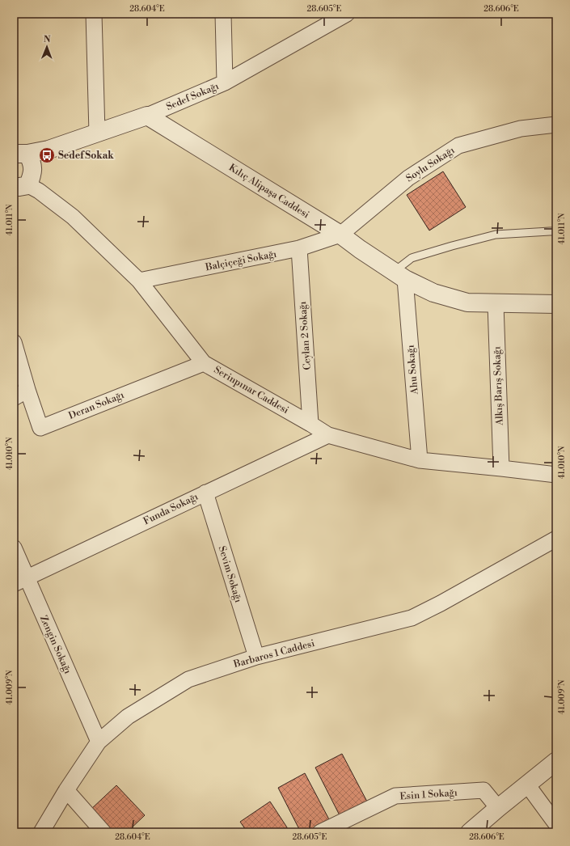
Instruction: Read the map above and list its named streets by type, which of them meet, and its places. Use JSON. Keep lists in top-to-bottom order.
{
  "streets": {
    "street": [
      "Sedef Sokağı",
      "Soylu Sokağı",
      "Kılıç Alipaşa Caddesi",
      "Balçiçeği Sokağı",
      "Ceylan 2 Sokağı",
      "Ahu Sokağı",
      "Alkış Barış Sokağı",
      "Serinpınar Caddesi",
      "Deran Sokağı",
      "Funda Sokağı",
      "Sevim Sokağı",
      "Zengin Sokağı",
      "Barbaros 1 Caddesi",
      "Esin 1 Sokağı"
    ]
  },
  "crossings": [
    ["Sedef Sokağı", "Kılıç Alipaşa Caddesi"],
    ["Soylu Sokağı", "Kılıç Alipaşa Caddesi"],
    ["Soylu Sokağı", "Balçiçeği Sokağı"],
    ["Kılıç Alipaşa Caddesi", "Balçiçeği Sokağı"],
    ["Kılıç Alipaşa Caddesi", "Ahu Sokağı"],
    ["Kılıç Alipaşa Caddesi", "Alkış Barış Sokağı"],
    ["Balçiçeği Sokağı", "Ceylan 2 Sokağı"],
    ["Balçiçeği Sokağı", "Serinpınar Caddesi"],
    ["Ceylan 2 Sokağı", "Serinpınar Caddesi"],
    ["Ahu Sokağı", "Serinpınar Caddesi"],
    ["Alkış Barış Sokağı", "Serinpınar Caddesi"],
    ["Serinpınar Caddesi", "Deran Sokağı"],
    ["Serinpınar Caddesi", "Funda Sokağı"],
    ["Funda Sokağı", "Sevim Sokağı"],
    ["Funda Sokağı", "Zengin Sokağı"],
    ["Sevim Sokağı", "Barbaros 1 Caddesi"],
    ["Zengin Sokağı", "Barbaros 1 Caddesi"]
  ],
  "places": {
    "bus stop": ["Sedef Sokak"]
  },
  "north": "top",
  "coordinates": [
    "28.604°E",
    "28.605°E",
    "28.606°E",
    "41.011°N",
    "41.010°N",
    "41.009°N"
  ]
}
